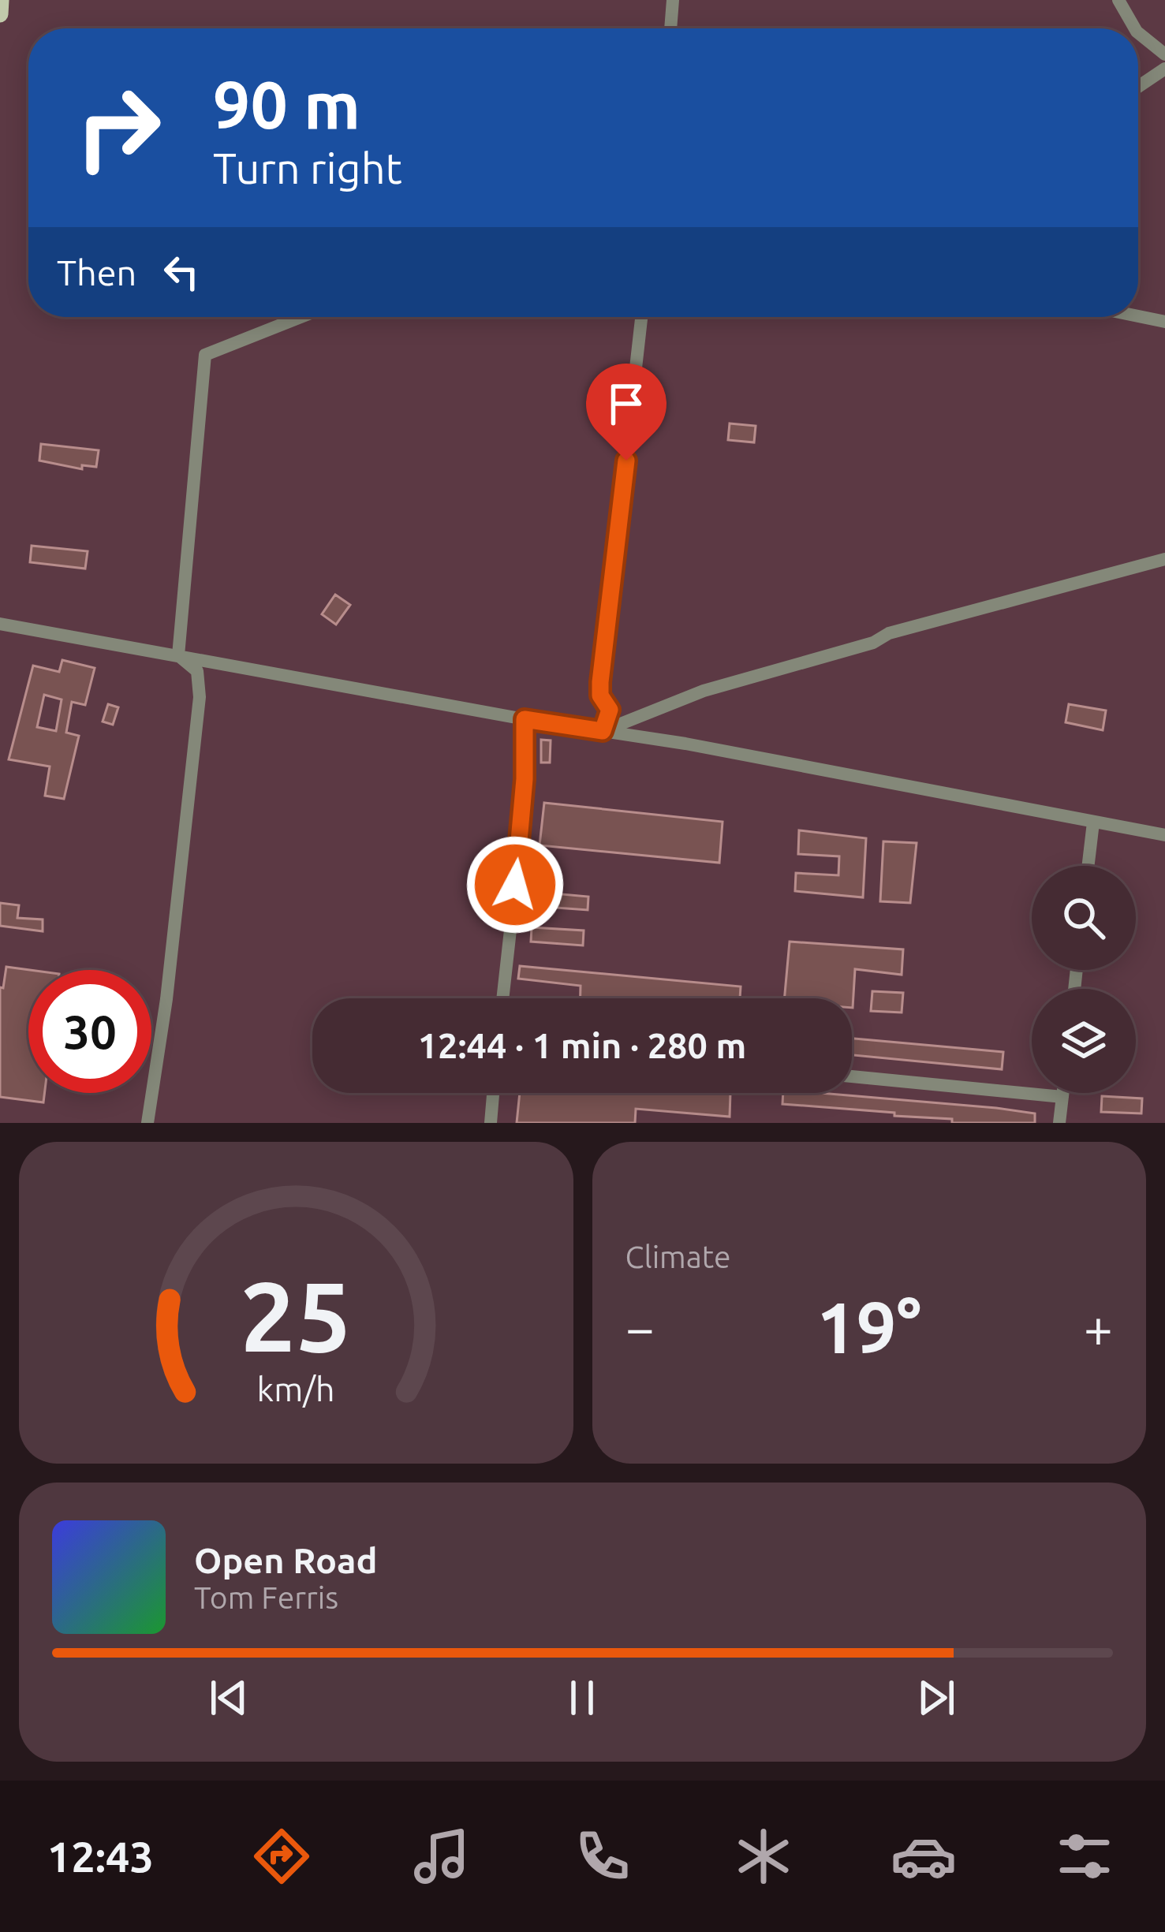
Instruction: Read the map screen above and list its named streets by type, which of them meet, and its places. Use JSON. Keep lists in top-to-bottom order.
{
  "page": {
    "turn": ["90 m", "Turn right"],
    "then": "Then",
    "limit": "30",
    "trip": "12:44 · 1 min · 280 m",
    "tile": "Climate",
    "heat": ["−", "19°", "+"],
    "song": ["Open Road", "Tom Ferris"],
    "tabs": "12:43",
    "gauge": ["25", "km/h"]
  }
}
